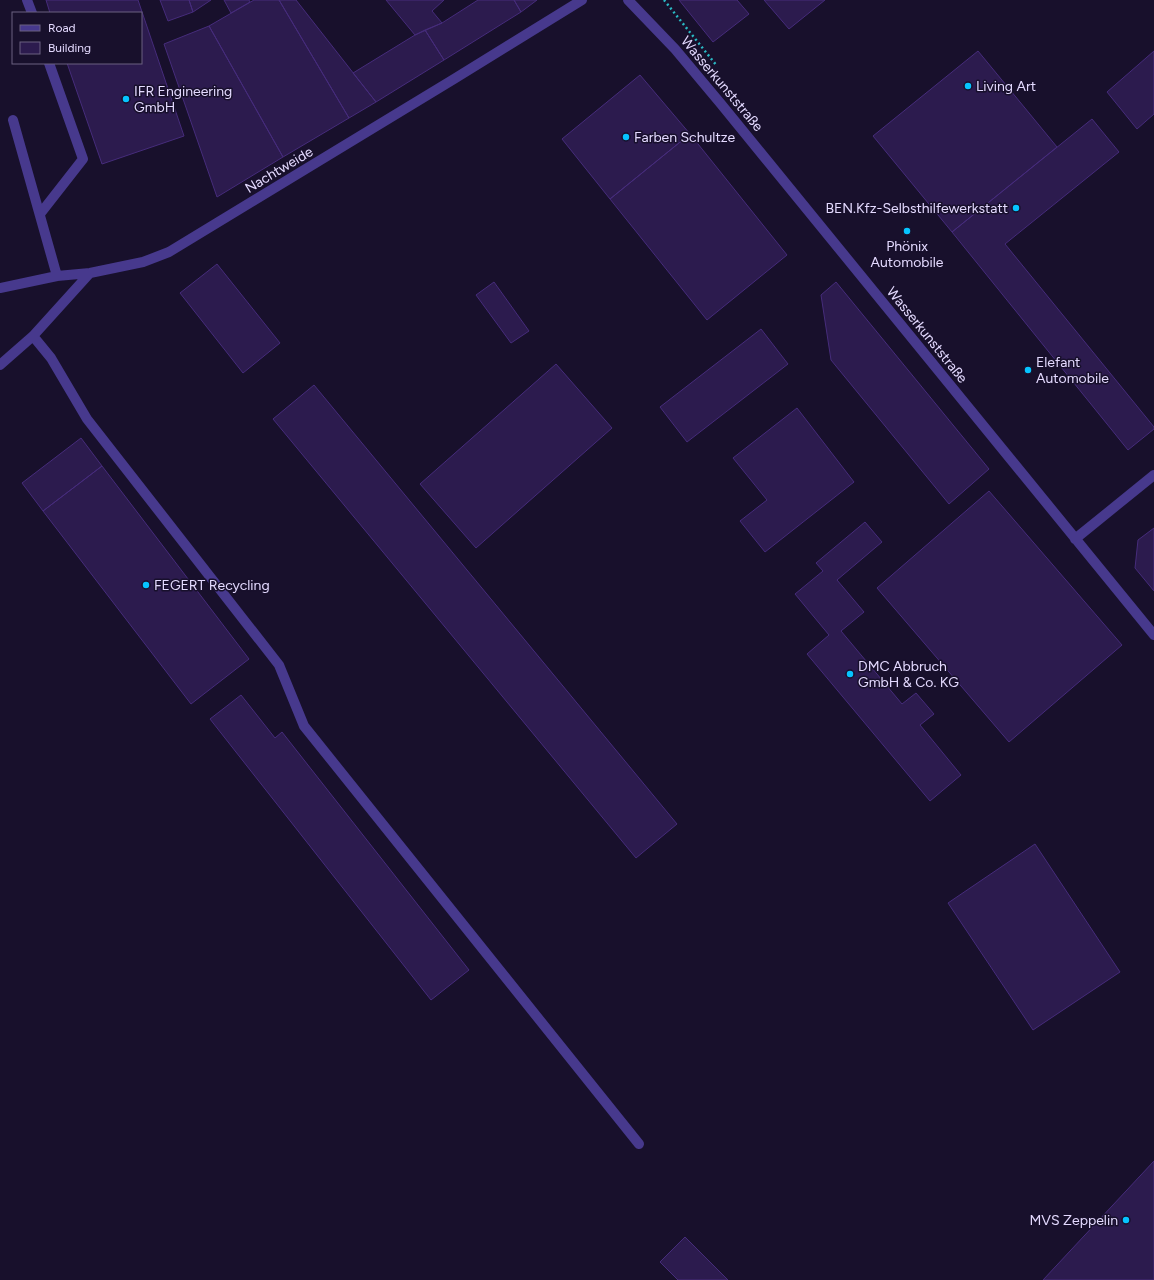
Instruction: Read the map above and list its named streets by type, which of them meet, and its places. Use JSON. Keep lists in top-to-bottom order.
{
  "streets": {
    "street": ["Wasserkunststraße", "Nachtweide"]
  },
  "places": [
    "Living Art",
    "IFR Engineering GmbH",
    "Farben Schultze",
    "BEN.Kfz-Selbsthilfewerkstatt",
    "Phönix Automobile",
    "Elefant Automobile",
    "FEGERT Recycling",
    "DMC Abbruch GmbH & Co. KG",
    "MVS Zeppelin"
  ],
  "legend": ["Road", "Building"]
}
